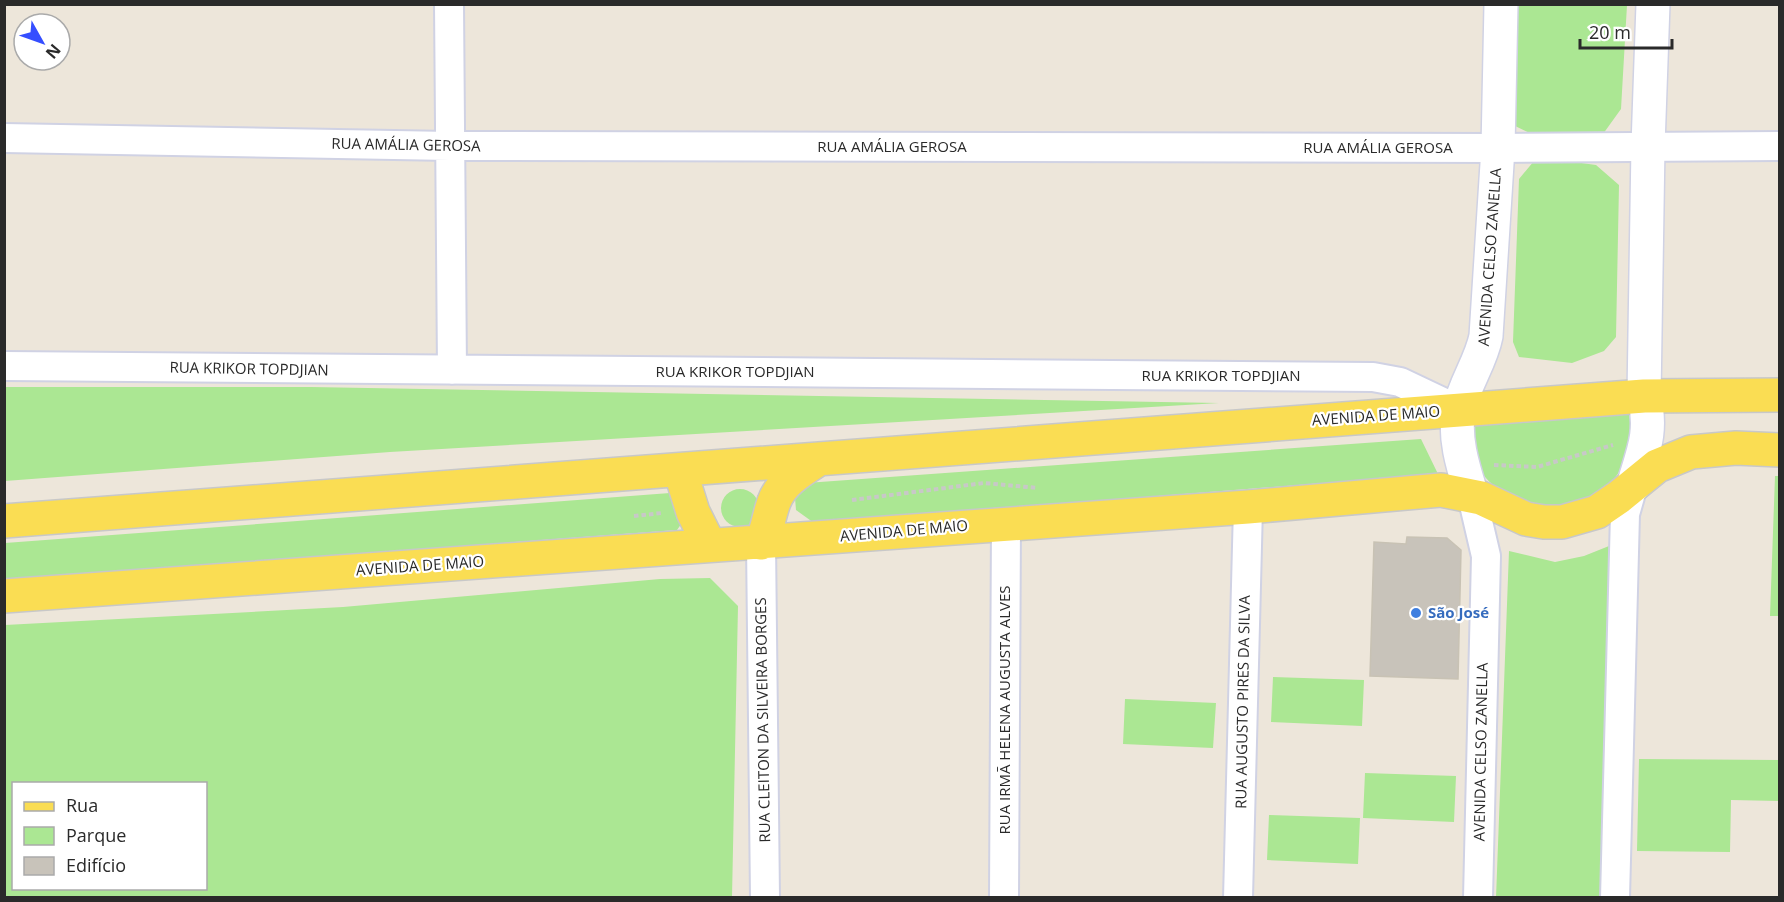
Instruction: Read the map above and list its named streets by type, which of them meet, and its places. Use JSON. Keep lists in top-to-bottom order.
{
  "streets": {
    "main road": ["AVENIDA DE MAIO"],
    "street": [
      "RUA AMÁLIA GEROSA",
      "AVENIDA CELSO ZANELLA",
      "RUA KRIKOR TOPDJIAN",
      "RUA AUGUSTO PIRES DA SILVA",
      "RUA IRMÃ HELENA AUGUSTA ALVES",
      "RUA CLEITON DA SILVEIRA BORGES"
    ]
  },
  "crossings": [
    ["RUA AMÁLIA GEROSA", "AVENIDA CELSO ZANELLA"],
    ["AVENIDA CELSO ZANELLA", "RUA KRIKOR TOPDJIAN"],
    ["AVENIDA CELSO ZANELLA", "AVENIDA DE MAIO"],
    ["RUA KRIKOR TOPDJIAN", "AVENIDA DE MAIO"],
    ["AVENIDA DE MAIO", "RUA AUGUSTO PIRES DA SILVA"],
    ["AVENIDA DE MAIO", "RUA IRMÃ HELENA AUGUSTA ALVES"],
    ["AVENIDA DE MAIO", "RUA CLEITON DA SILVEIRA BORGES"]
  ],
  "places": ["São José"],
  "legend": ["Rua", "Parque", "Edifício"],
  "scale_bar": "20 m",
  "north": "bottom right"
}
